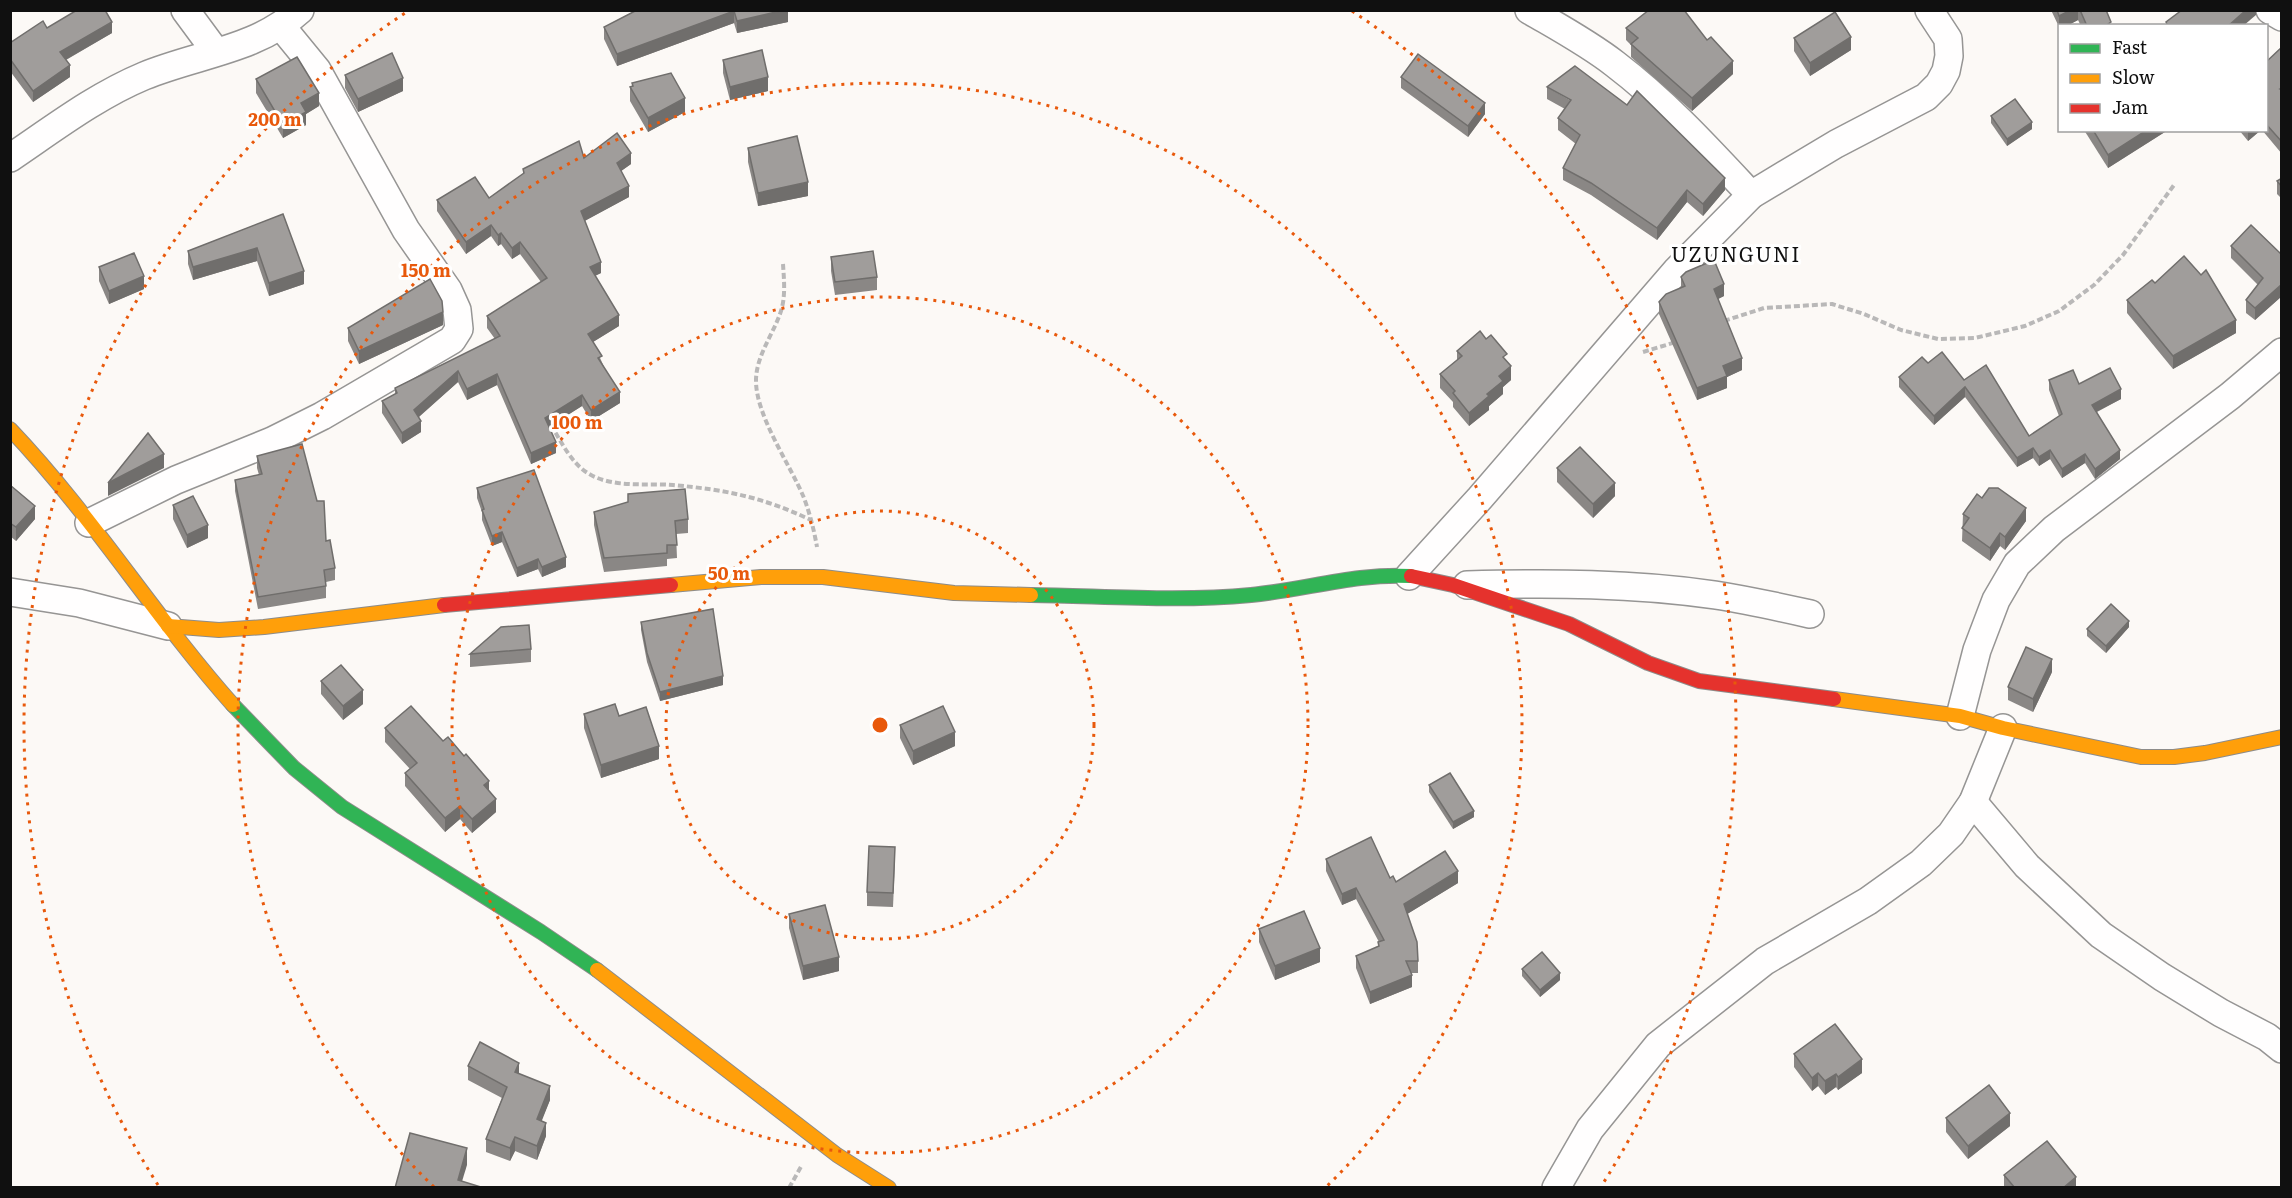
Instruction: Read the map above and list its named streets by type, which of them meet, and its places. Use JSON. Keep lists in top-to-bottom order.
{
  "districts": ["UZUNGUNI"],
  "legend": ["Fast", "Slow", "Jam"],
  "rings": [
    "200 m",
    "150 m",
    "100 m",
    "50 m"
  ]
}
